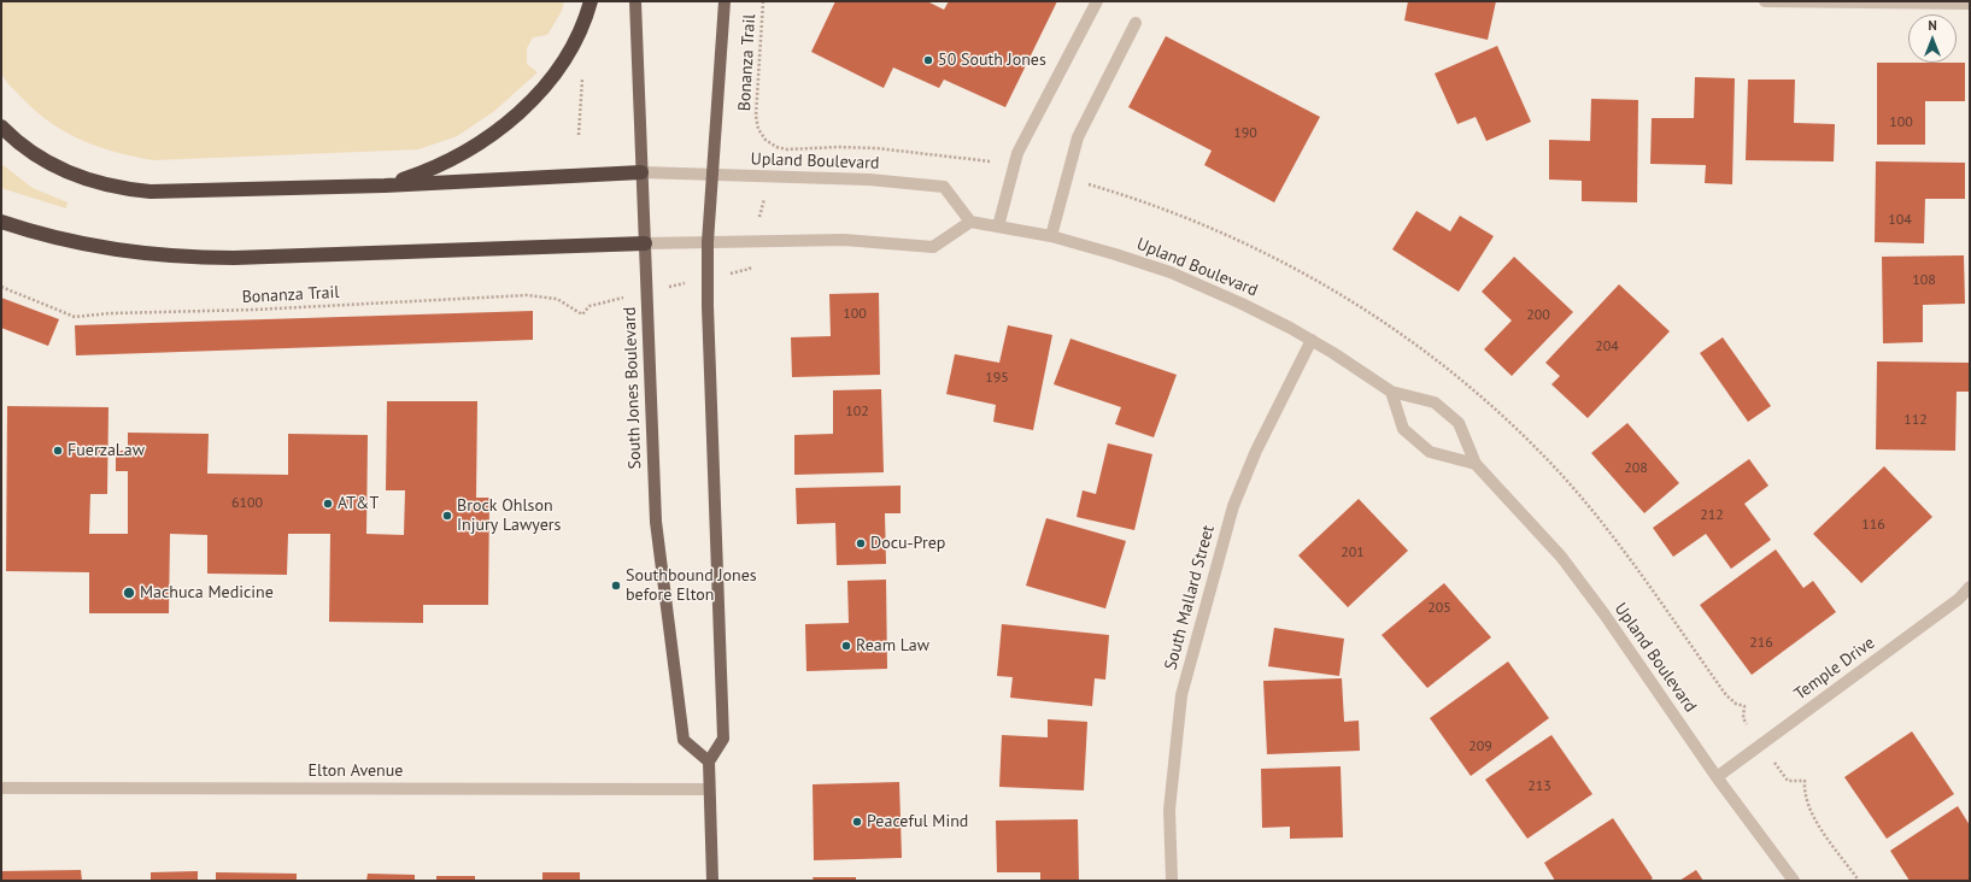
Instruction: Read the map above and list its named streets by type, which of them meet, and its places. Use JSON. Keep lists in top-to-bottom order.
{
  "streets": {
    "main road": ["South Jones Boulevard"],
    "street": [
      "Upland Boulevard",
      "South Mallard Street",
      "Temple Drive",
      "Elton Avenue"
    ],
    "path": ["Bonanza Trail"]
  },
  "crossings": [
    ["Upland Boulevard", "South Jones Boulevard"],
    ["Upland Boulevard", "South Mallard Street"],
    ["Upland Boulevard", "Temple Drive"]
  ],
  "places": [
    "50 South Jones",
    "FuerzaLaw",
    "AT&T",
    "Brock Ohlson Injury Lawyers",
    "Docu-Prep",
    "Southbound Jones before Elton",
    "Machuca Medicine",
    "Ream Law",
    "Peaceful Mind"
  ],
  "house_numbers": [
    "100",
    "190",
    "104",
    "108",
    "100",
    "200",
    "204",
    "195",
    "102",
    "112",
    "208",
    "6100",
    "212",
    "116",
    "201",
    "205",
    "216",
    "209",
    "213"
  ],
  "north": "top"
}
